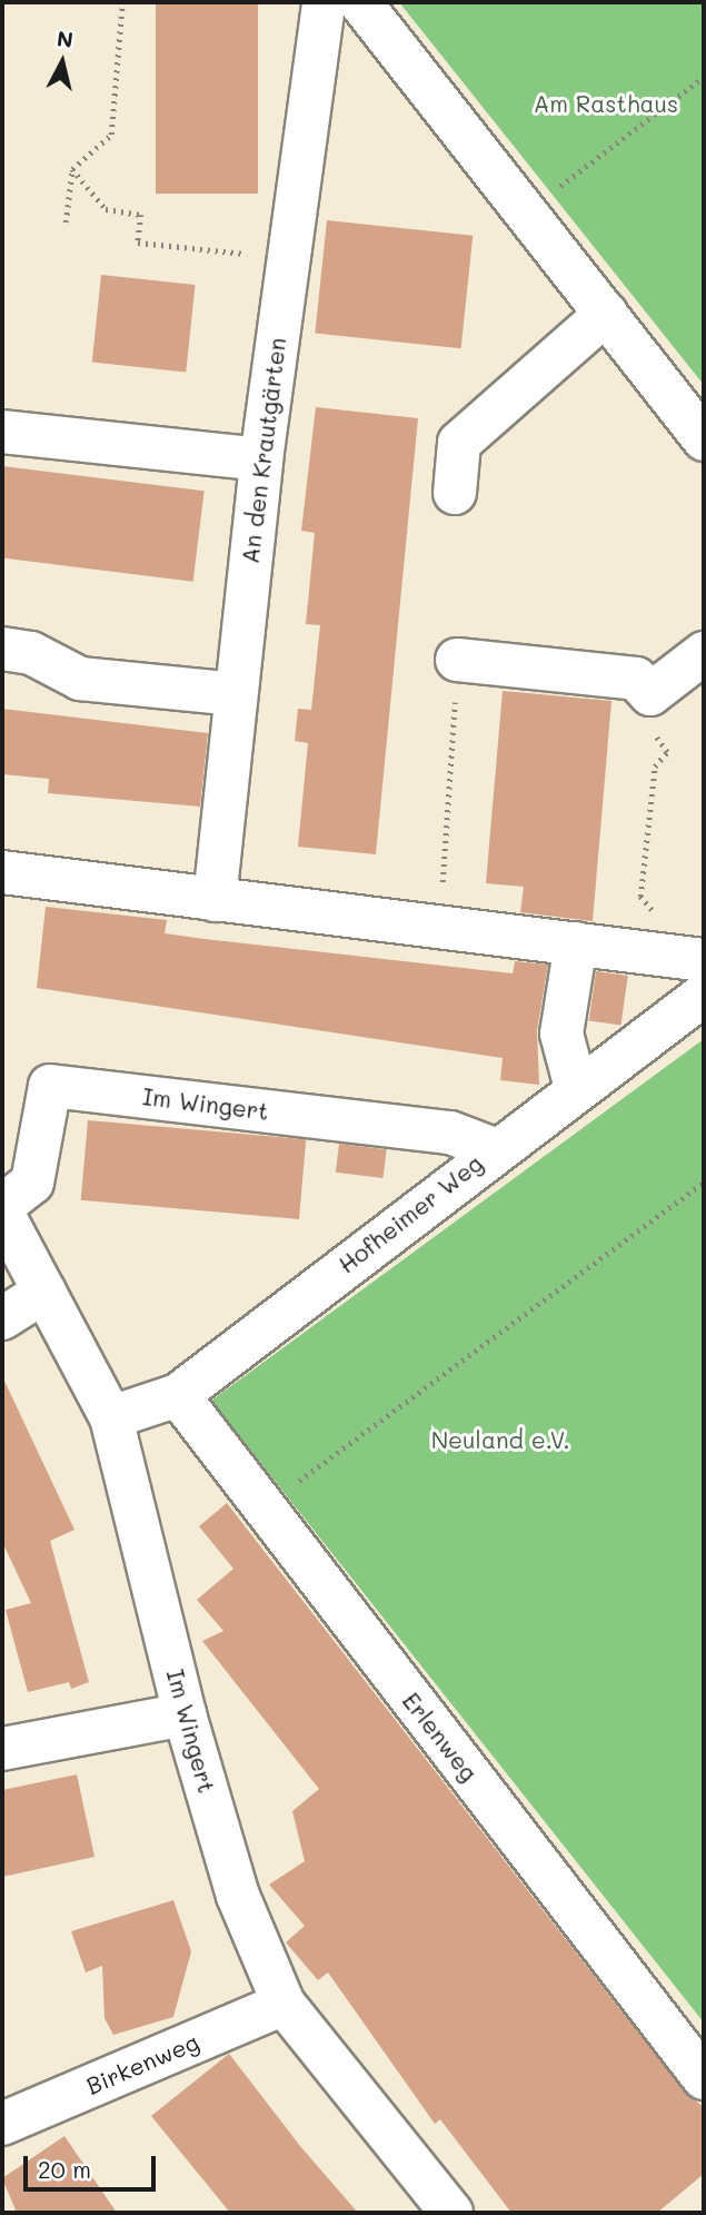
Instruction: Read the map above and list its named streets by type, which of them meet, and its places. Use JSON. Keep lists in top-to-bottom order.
{
  "streets": {
    "street": [
      "An den Krautgärten",
      "Im Wingert",
      "Hofheimer Weg",
      "Erlenweg",
      "Birkenweg"
    ]
  },
  "crossings": [
    ["Im Wingert", "Hofheimer Weg"],
    ["Im Wingert", "Birkenweg"],
    ["Hofheimer Weg", "Erlenweg"]
  ],
  "parks": ["Am Rasthaus", "Neuland e.V."],
  "scale_bar": "20 m",
  "north": "top"
}
